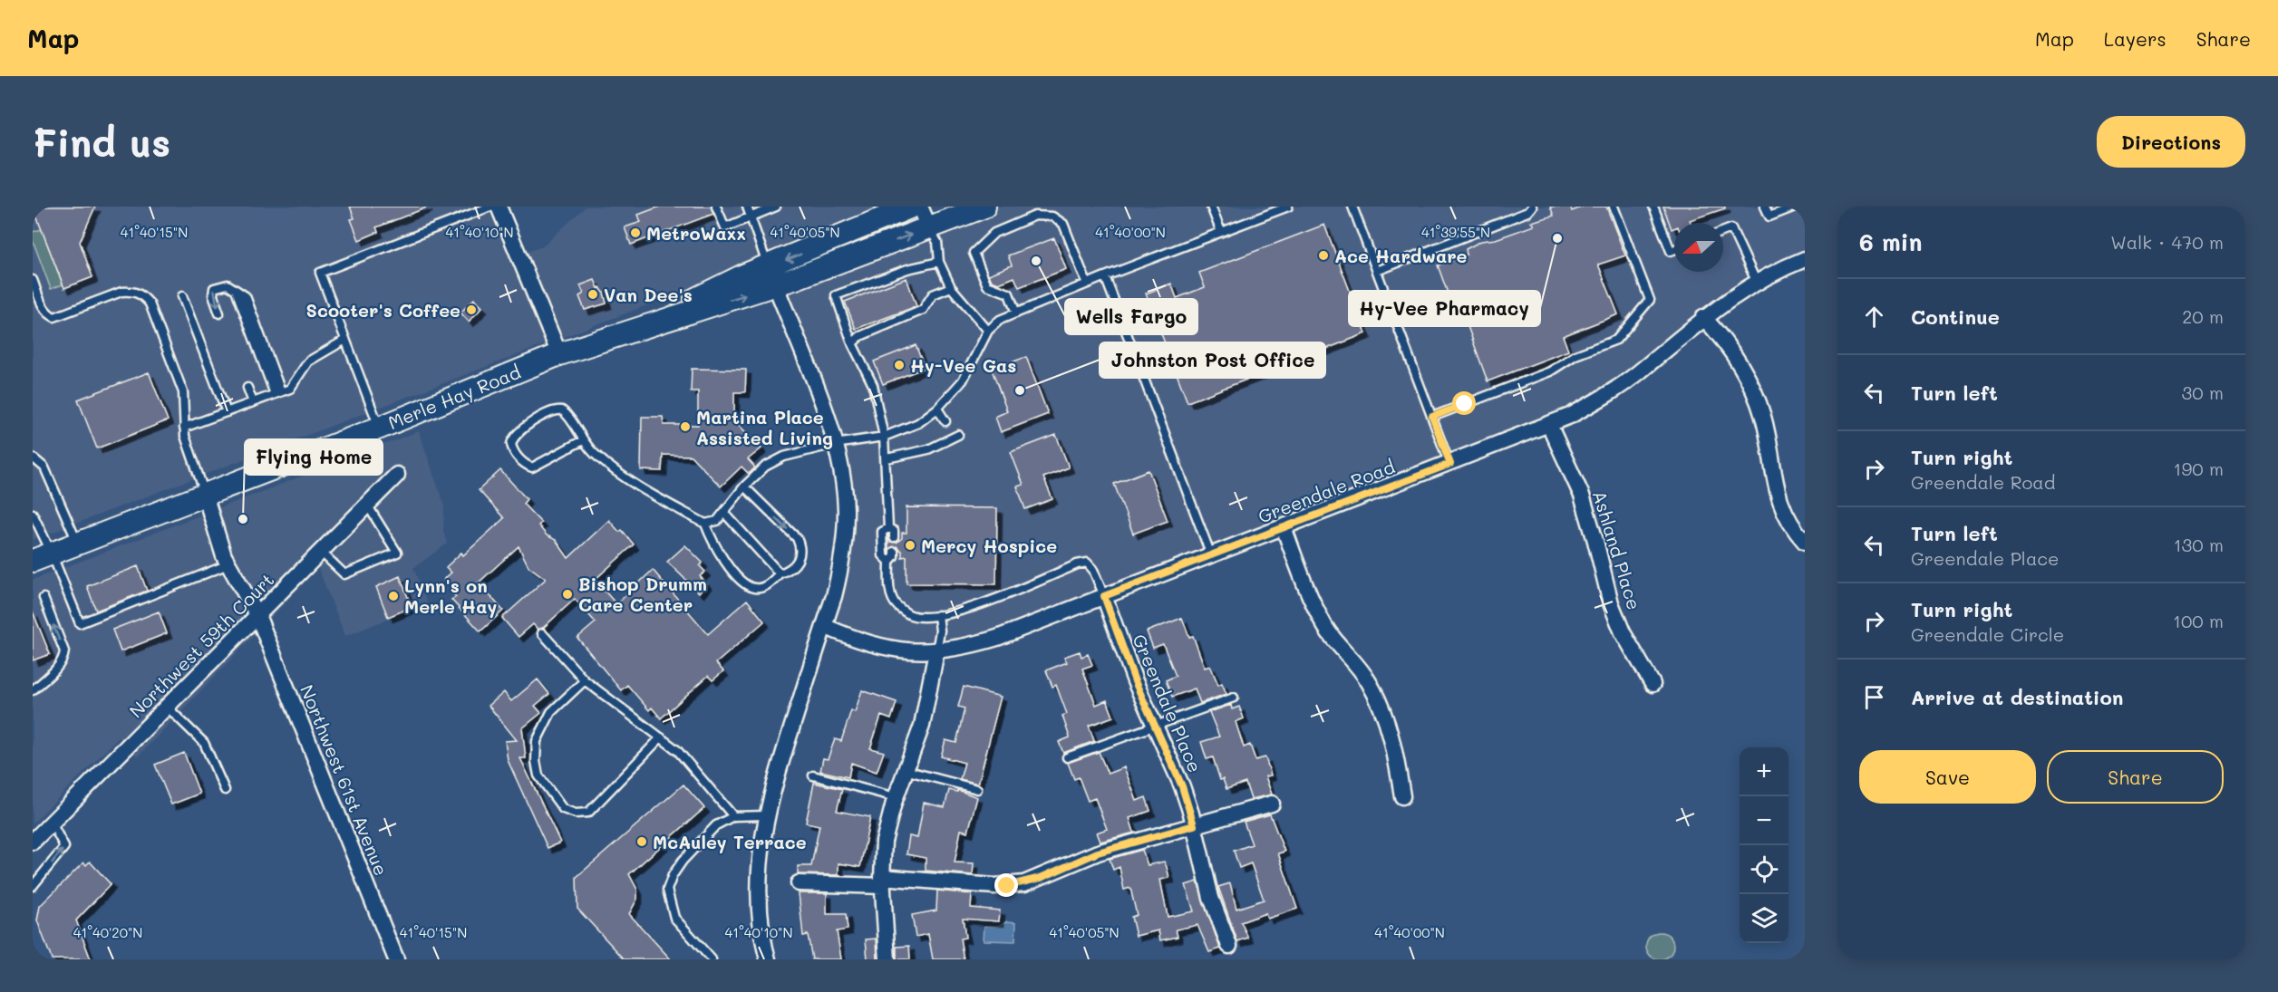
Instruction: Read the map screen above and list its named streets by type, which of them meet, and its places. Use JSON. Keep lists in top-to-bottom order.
{
  "streets": {
    "main road": ["Merle Hay Road"],
    "street": [
      "Greendale Road",
      "Ashland Place",
      "Northwest 59th Court",
      "Greendale Place",
      "Northwest 61st Avenue"
    ]
  },
  "crossings": [
    ["Merle Hay Road", "Northwest 61st Avenue"],
    ["Greendale Road", "Ashland Place"],
    ["Greendale Road", "Greendale Place"],
    ["Northwest 59th Court", "Northwest 61st Avenue"]
  ],
  "places": [
    "MetroWaxx",
    "Hy-Vee Pharmacy",
    "Ace Hardware",
    "Wells Fargo",
    "Van Dee's",
    "Scooter's Coffee",
    "Hy-Vee Gas",
    "Johnston Post Office",
    "Martina Place Assisted Living",
    "Flying Home",
    "Mercy Hospice",
    "Bishop Drumm Care Center",
    "Lynn's on Merle Hay",
    "McAuley Terrace"
  ],
  "north": "left",
  "page": {
    "header": "Map",
    "nav": ["Map", "Layers", "Share"],
    "buttons": [
      "Directions",
      ["Save", "Share"]
    ],
    "title": "Find us",
    "heading": ["6 min", "Walk · 470 m"],
    "list": [
      ["Continue", "20 m"],
      ["Turn left", "30 m"],
      ["Turn right", "Greendale Road", "190 m"],
      ["Turn left", "Greendale Place", "130 m"],
      ["Turn right", "Greendale Circle", "100 m"],
      "Arrive at destination"
    ],
    "map_buttons": ["+", "−"]
  },
  "coordinates": [
    "41°40'05\"N",
    "41°40'15\"N",
    "41°40'10\"N",
    "41°40'00\"N",
    "41°39'55\"N",
    "41°40'20\"N"
  ]
}
